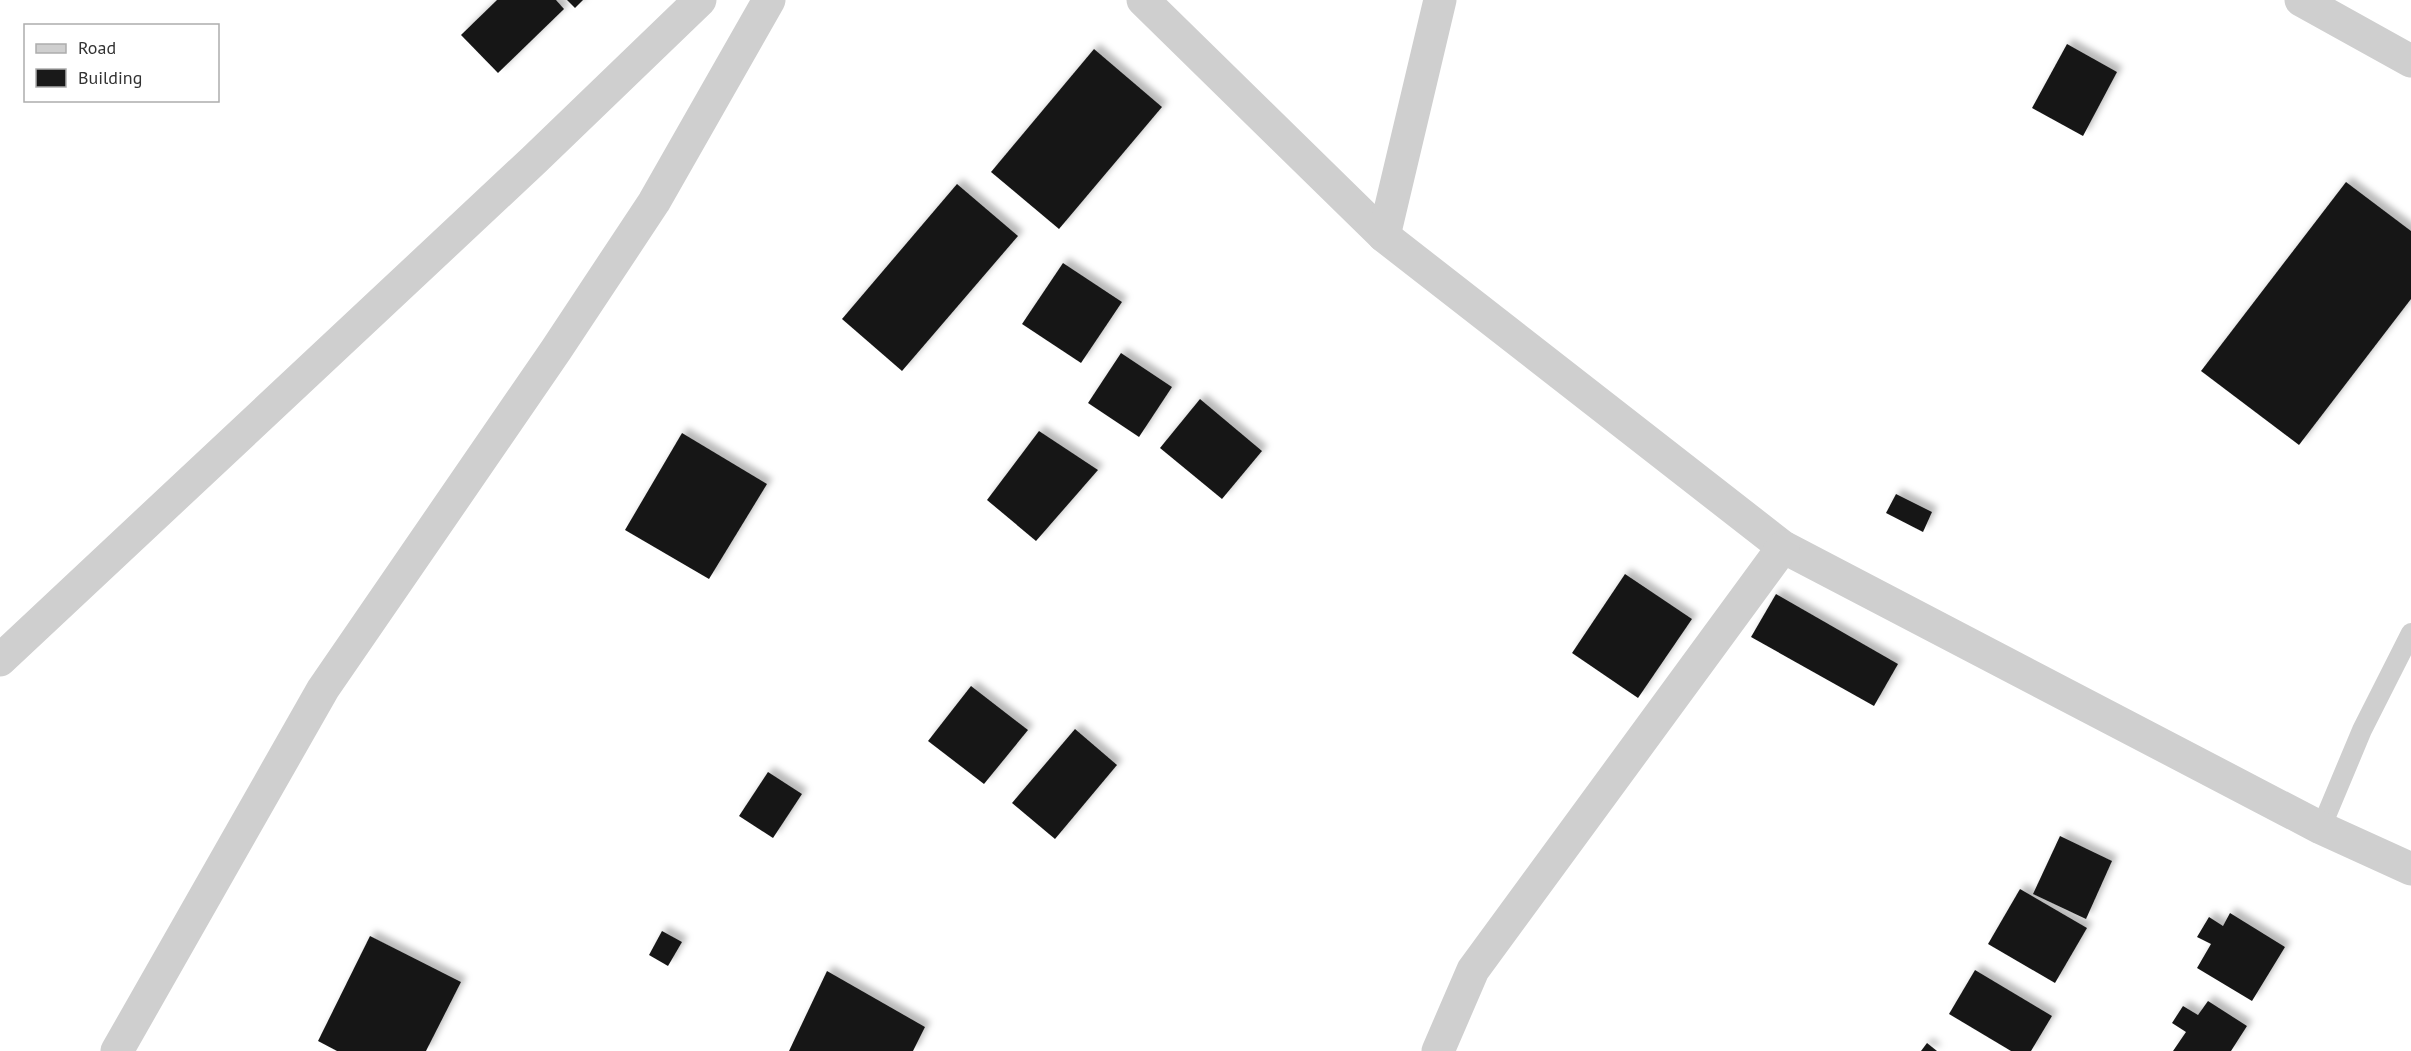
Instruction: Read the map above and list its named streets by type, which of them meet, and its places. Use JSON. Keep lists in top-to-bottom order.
{
  "legend": ["Road", "Building"]
}
